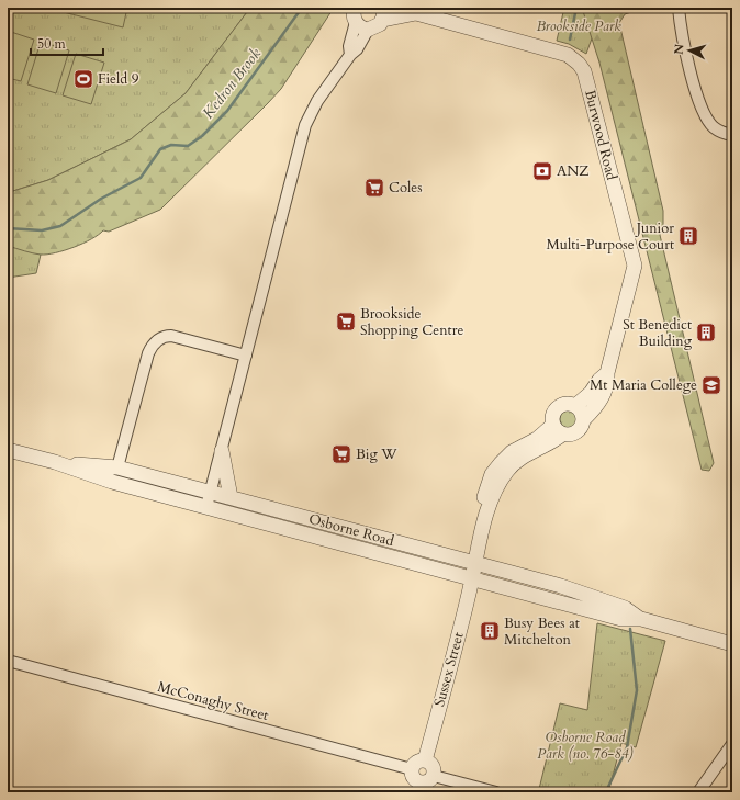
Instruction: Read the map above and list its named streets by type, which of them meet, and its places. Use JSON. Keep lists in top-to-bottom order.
{
  "streets": {
    "street": [
      "Burwood Road",
      "Osborne Road",
      "Sussex Street",
      "McConaghy Street"
    ]
  },
  "crossings": [
    ["Osborne Road", "Sussex Street"],
    ["Sussex Street", "McConaghy Street"]
  ],
  "water": ["Kedron Brook"],
  "parks": ["Brookside Park", "Osborne Road Park (no. 76-84)"],
  "places": {
    "sports": ["Field 9"],
    "bank": ["ANZ"],
    "supermarket": ["Coles", "Brookside Shopping Centre", "Big W"],
    "building": ["Junior Multi-Purpose Court", "St Benedict Building", "Busy Bees at Mitchelton"],
    "school or university": ["Mt Maria College"]
  },
  "scale_bar": "50 m",
  "north": "left"
}
